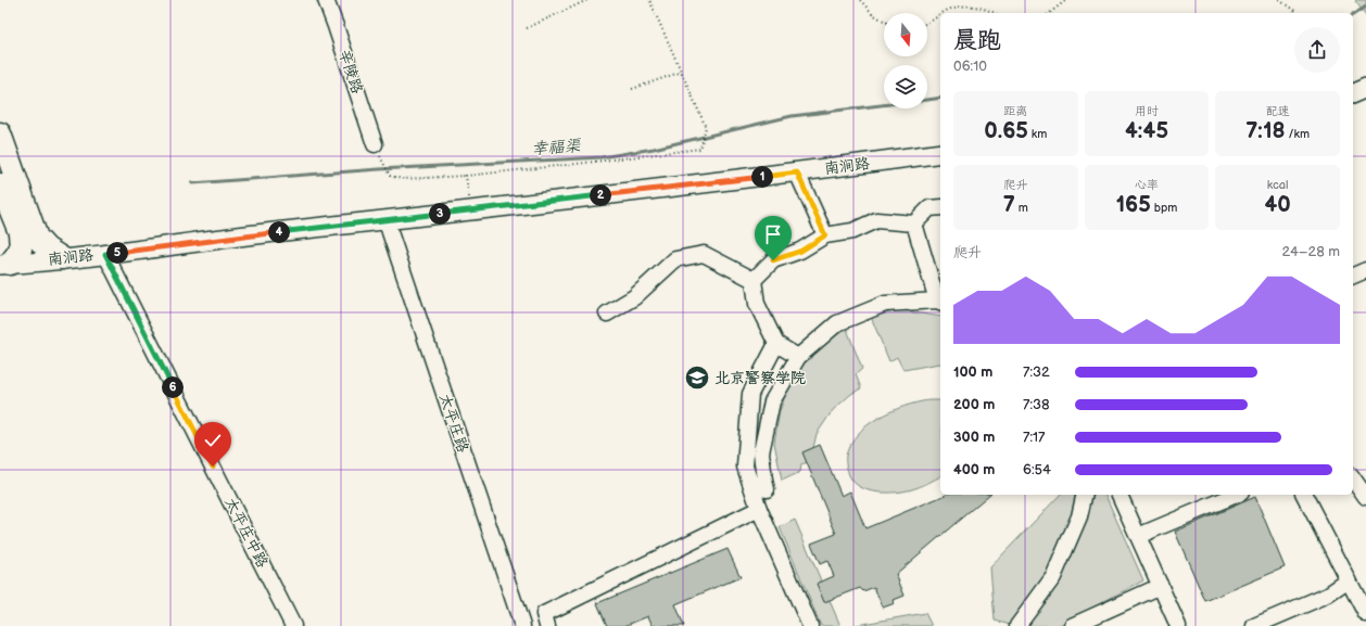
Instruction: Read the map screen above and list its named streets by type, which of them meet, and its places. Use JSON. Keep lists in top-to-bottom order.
{
  "streets": {
    "main road": ["南涧路"],
    "street": ["辛陵路", "太平庄路", "太平庄中路"]
  },
  "crossings": [
    ["南涧路", "太平庄路"],
    ["南涧路", "太平庄中路"]
  ],
  "water": ["幸福渠"],
  "places": {
    "school or university": ["北京警察学院"]
  },
  "north": "bottom",
  "page": {
    "heading": ["晨跑", "06:10"],
    "stats": [
      ["距离", "0.65 km"],
      ["用时", "4:45"],
      ["配速", "7:18 /km"],
      ["爬升", "7 m"],
      ["心率", "165 bpm"],
      ["kcal", "40"]
    ],
    "pins": [
      "1",
      "2",
      "3",
      "4",
      "5",
      "6"
    ],
    "chart": ["爬升", "24–28 m"],
    "list": [
      {
        "name": "100 m",
        "note": "7:32"
      },
      {
        "name": "200 m",
        "note": "7:38"
      },
      {
        "name": "300 m",
        "note": "7:17"
      },
      {
        "name": "400 m",
        "note": "6:54"
      }
    ]
  }
}
